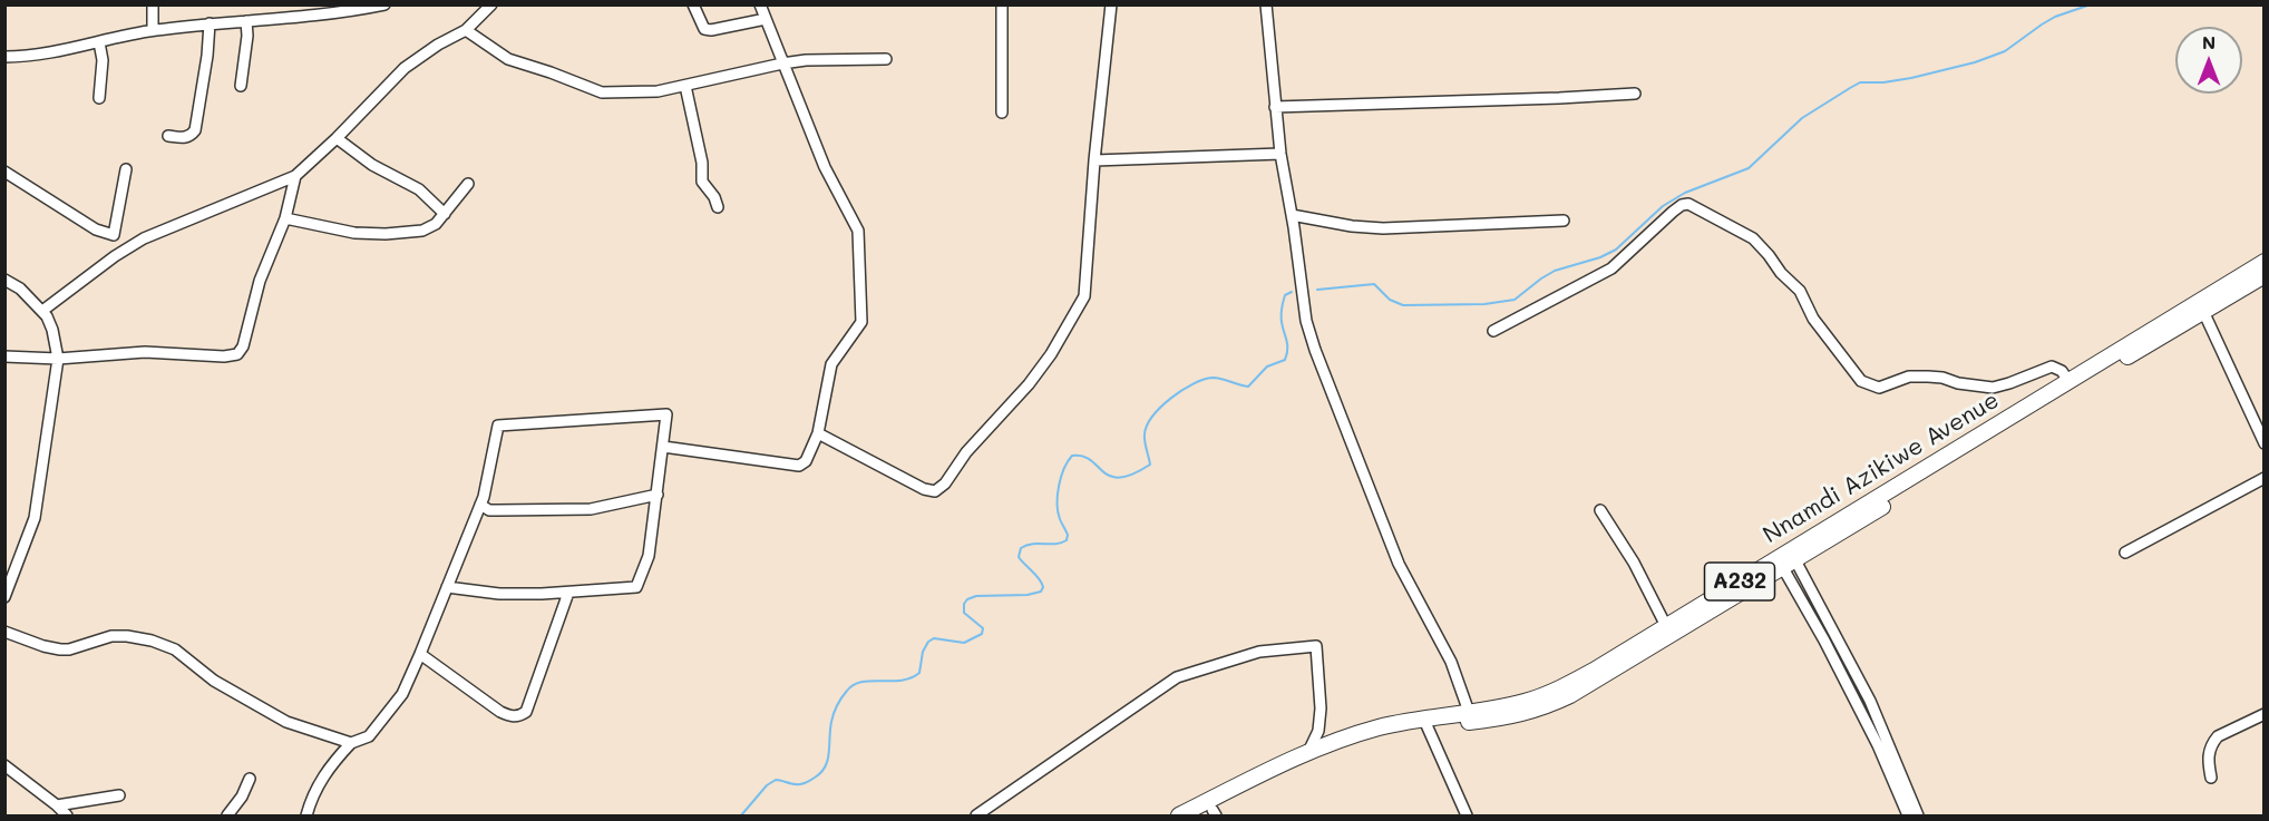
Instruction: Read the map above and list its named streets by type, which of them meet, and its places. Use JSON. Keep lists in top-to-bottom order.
{
  "streets": {
    "main road": ["Nnamdi Azikiwe Avenue", "A232"]
  },
  "north": "top"
}
